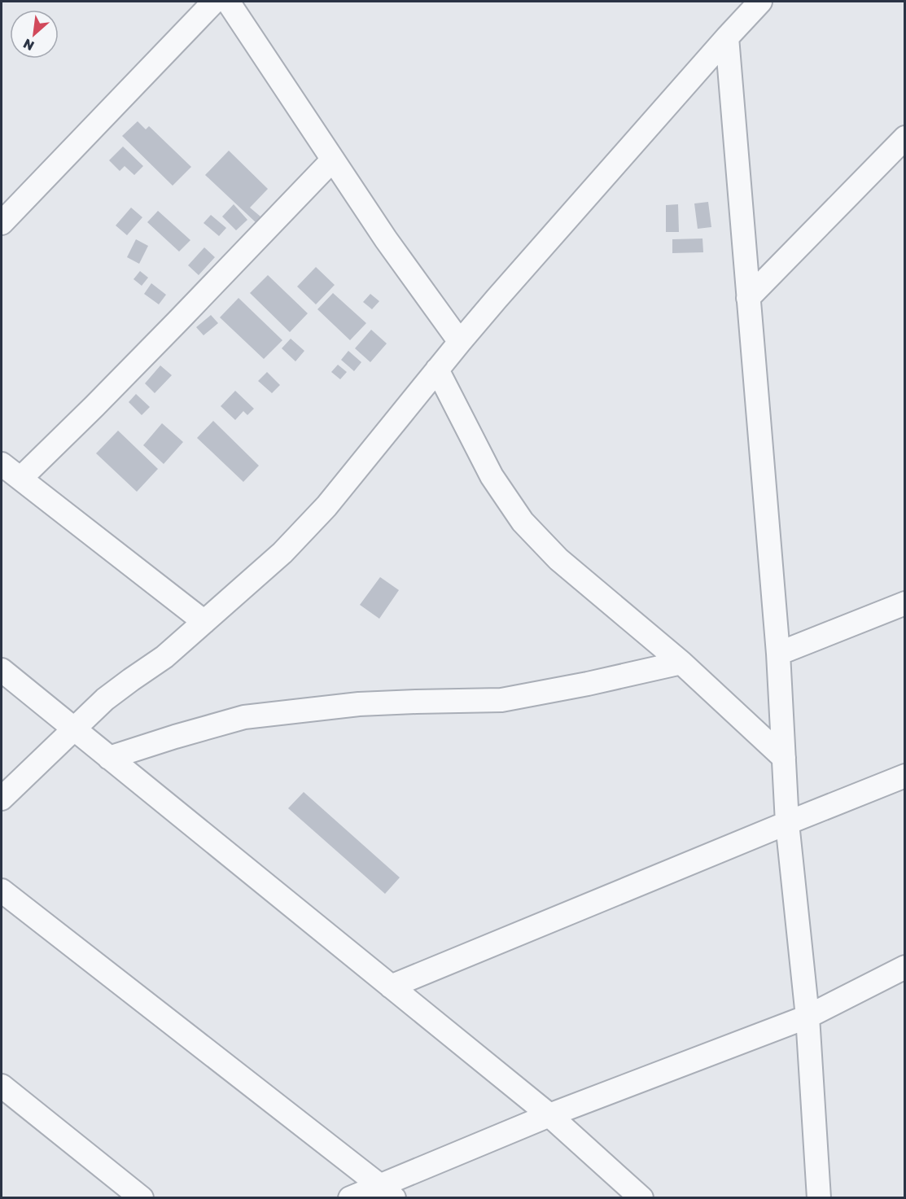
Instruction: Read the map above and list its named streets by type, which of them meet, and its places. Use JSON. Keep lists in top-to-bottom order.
{
  "north": "bottom left"
}
